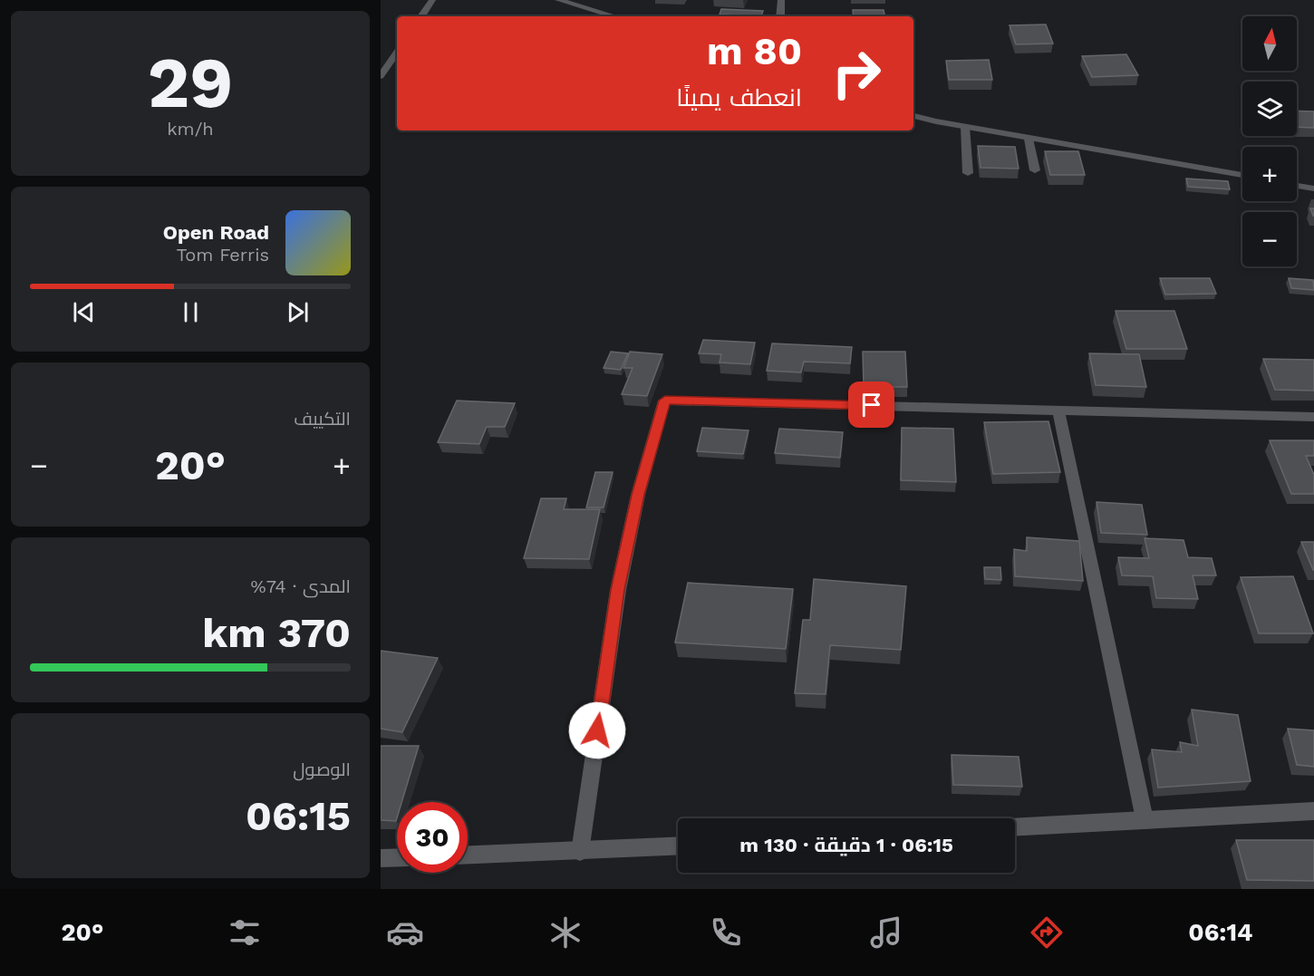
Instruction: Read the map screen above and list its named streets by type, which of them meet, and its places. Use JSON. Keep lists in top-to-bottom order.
{
  "north": "top",
  "page": {
    "tile": [
      ["29", "km/h"],
      "التكييف",
      ["المدى · 74%", "370 km"],
      ["الوصول", "06:15"]
    ],
    "map_buttons": ["+", "−"],
    "turn": ["80 m", "انعطف يمينًا"],
    "song": ["Open Road", "Tom Ferris"],
    "heat": ["−", "20°", "+"],
    "limit": "30",
    "trip": "06:15 · 1 دقيقة · 130 m",
    "tabs": ["06:14", "20°"]
  }
}
